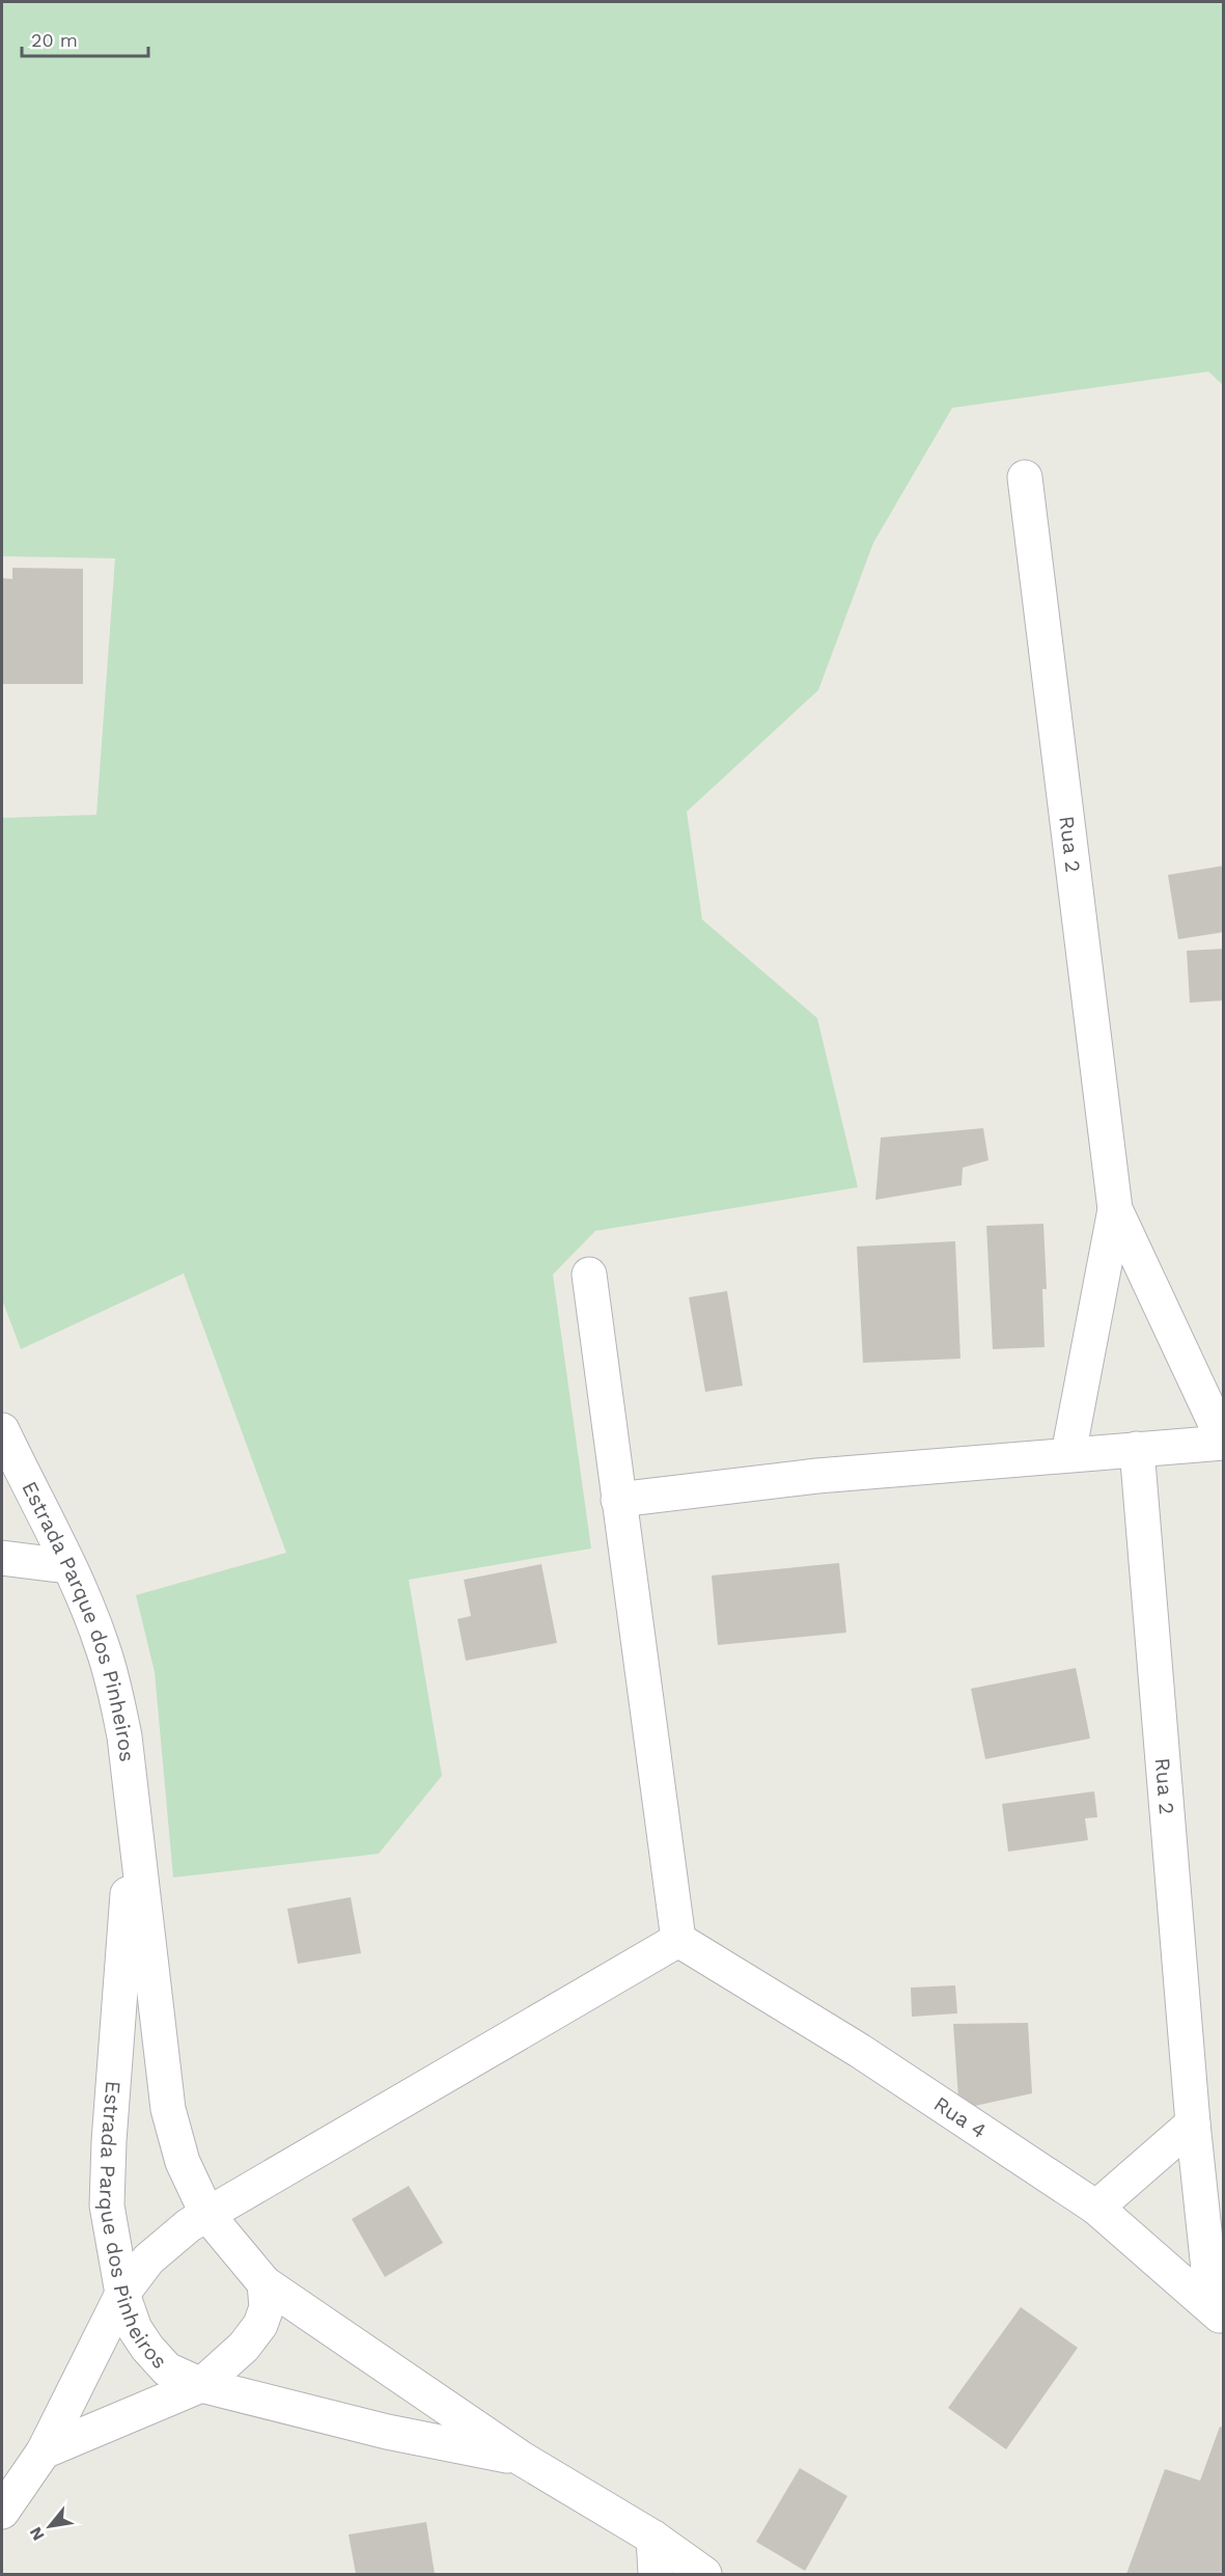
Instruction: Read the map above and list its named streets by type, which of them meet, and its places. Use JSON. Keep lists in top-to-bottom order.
{
  "streets": {
    "street": ["Rua 2", "Estrada Parque dos Pinheiros", "Rua 4"]
  },
  "crossings": [
    ["Rua 2", "Rua 4"]
  ],
  "scale_bar": "20 m",
  "north": "bottom left"
}
